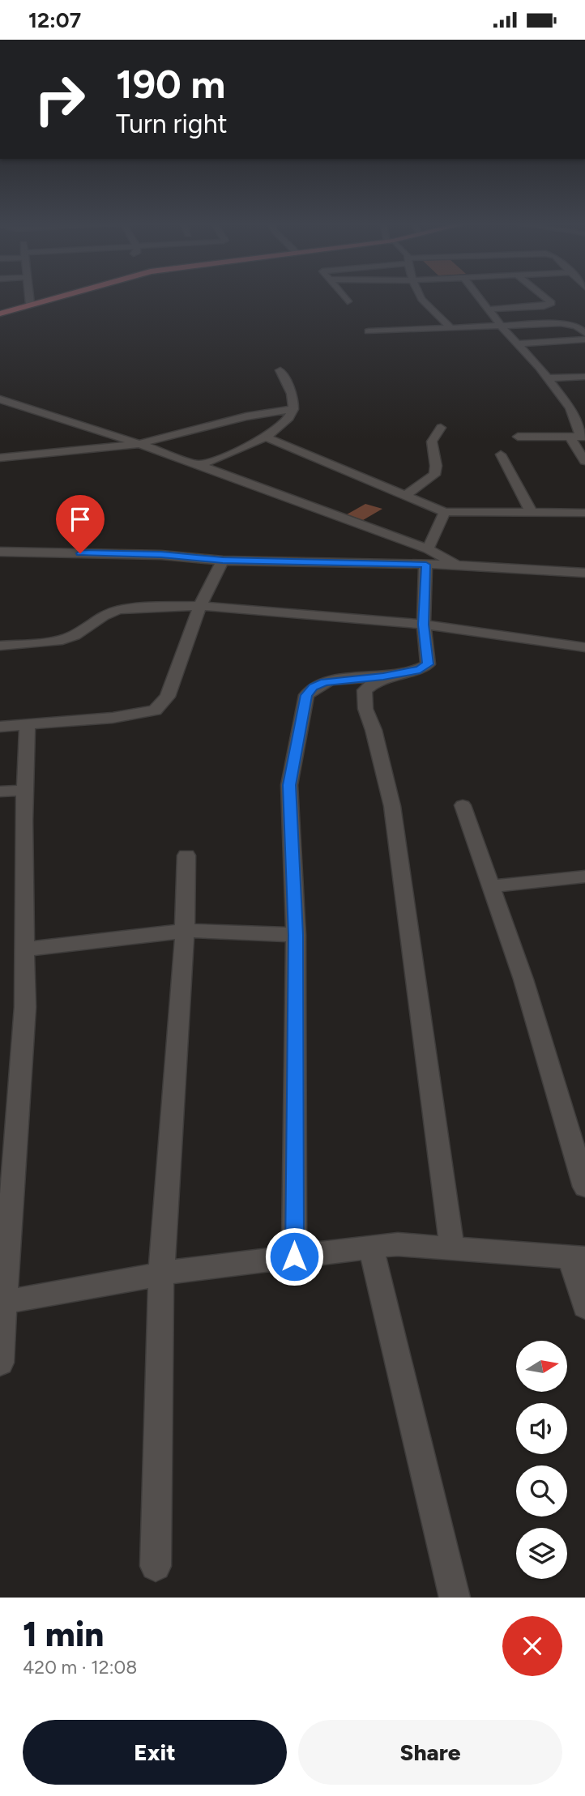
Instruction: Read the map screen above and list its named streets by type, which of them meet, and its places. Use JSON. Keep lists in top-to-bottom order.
{
  "north": "right",
  "page": {
    "status": "12:07",
    "turn": ["190 m", "Turn right"],
    "heading": ["1 min", "420 m · 12:08"],
    "buttons": ["Exit", "Share"]
  }
}
